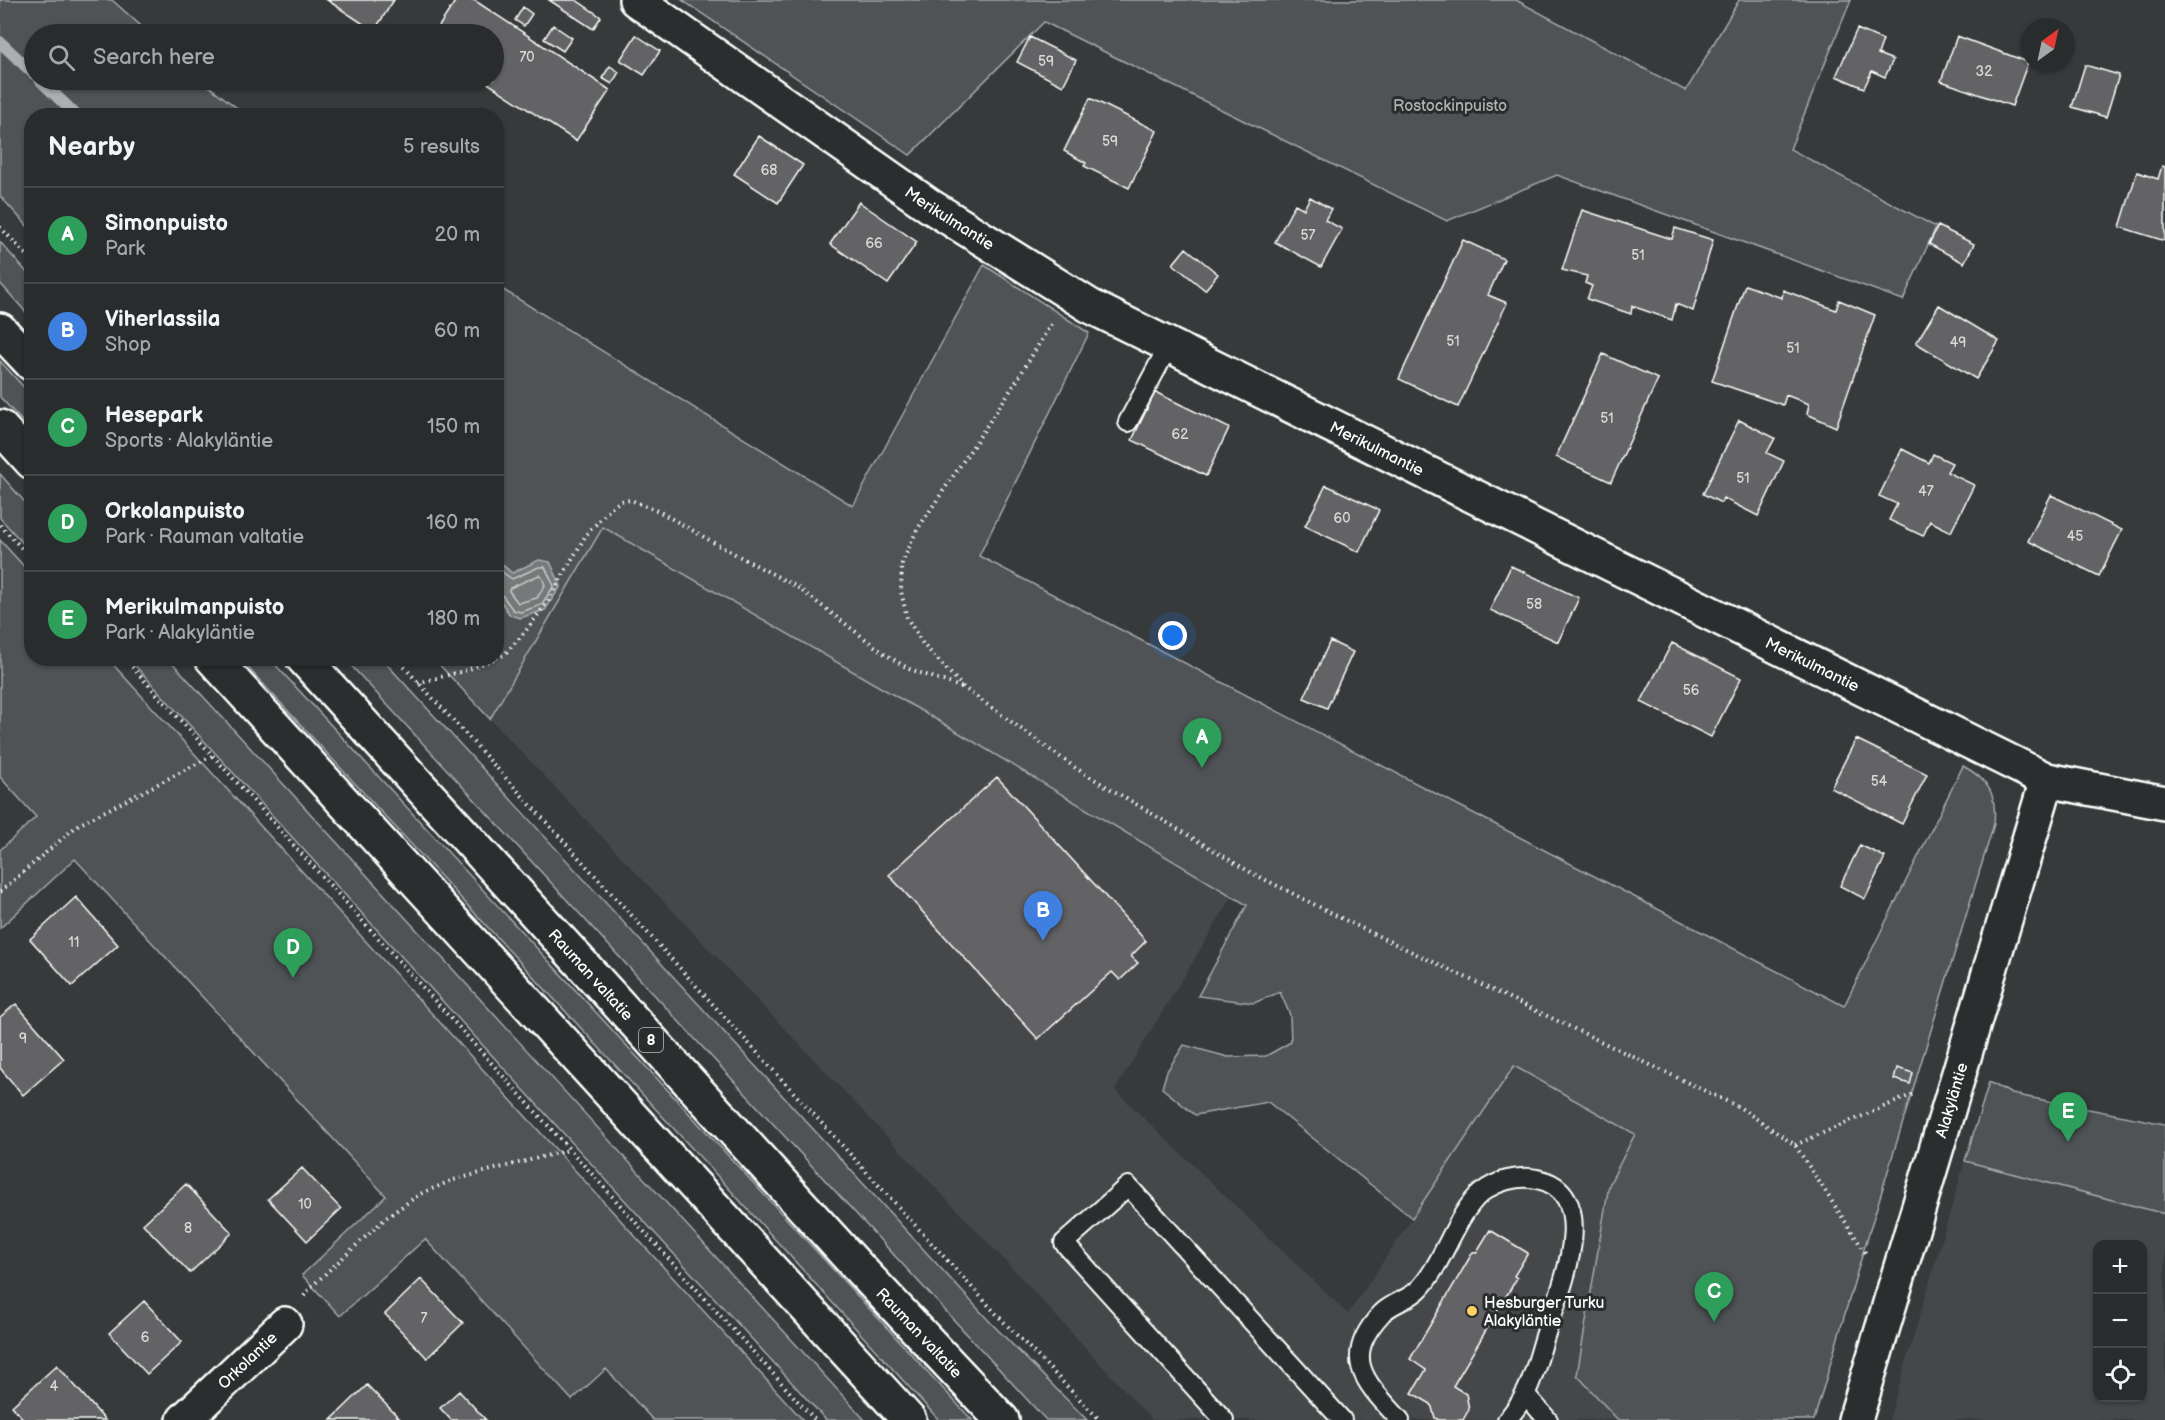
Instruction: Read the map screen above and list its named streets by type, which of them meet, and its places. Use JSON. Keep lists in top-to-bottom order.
{
  "streets": {
    "main road": [
      "Merikulmantie",
      "Rauman valtatie",
      "8",
      "Alakyläntie",
      "Orkolantie"
    ]
  },
  "crossings": [
    ["Merikulmantie", "Alakyläntie"]
  ],
  "parks": ["Rostockinpuisto"],
  "places": ["Hesburger Turku Alakyläntie"],
  "house_numbers": [
    "70",
    "59",
    "32",
    "59",
    "68",
    "57",
    "66",
    "51",
    "51",
    "49",
    "51",
    "51",
    "62",
    "51",
    "47",
    "60",
    "45",
    "58",
    "56",
    "54",
    "11",
    "9",
    "10",
    "8",
    "7",
    "6",
    "4"
  ],
  "north": "top right",
  "page": {
    "search": "Search here",
    "heading": ["Nearby", "5 results"],
    "list": [
      {
        "mark": "A",
        "name": "Simonpuisto",
        "note": "Park",
        "value": "20 m"
      },
      {
        "mark": "B",
        "name": "Viherlassila",
        "note": "Shop",
        "value": "60 m"
      },
      {
        "mark": "C",
        "name": "Hesepark",
        "note": "Sports · Alakyläntie",
        "value": "150 m"
      },
      {
        "mark": "D",
        "name": "Orkolanpuisto",
        "note": "Park · Rauman valtatie",
        "value": "160 m"
      },
      {
        "mark": "E",
        "name": "Merikulmanpuisto",
        "note": "Park · Alakyläntie",
        "value": "180 m"
      }
    ],
    "pins": [
      "A",
      "B",
      "D",
      "E",
      "C"
    ],
    "map_buttons": ["+", "−"]
  }
}
